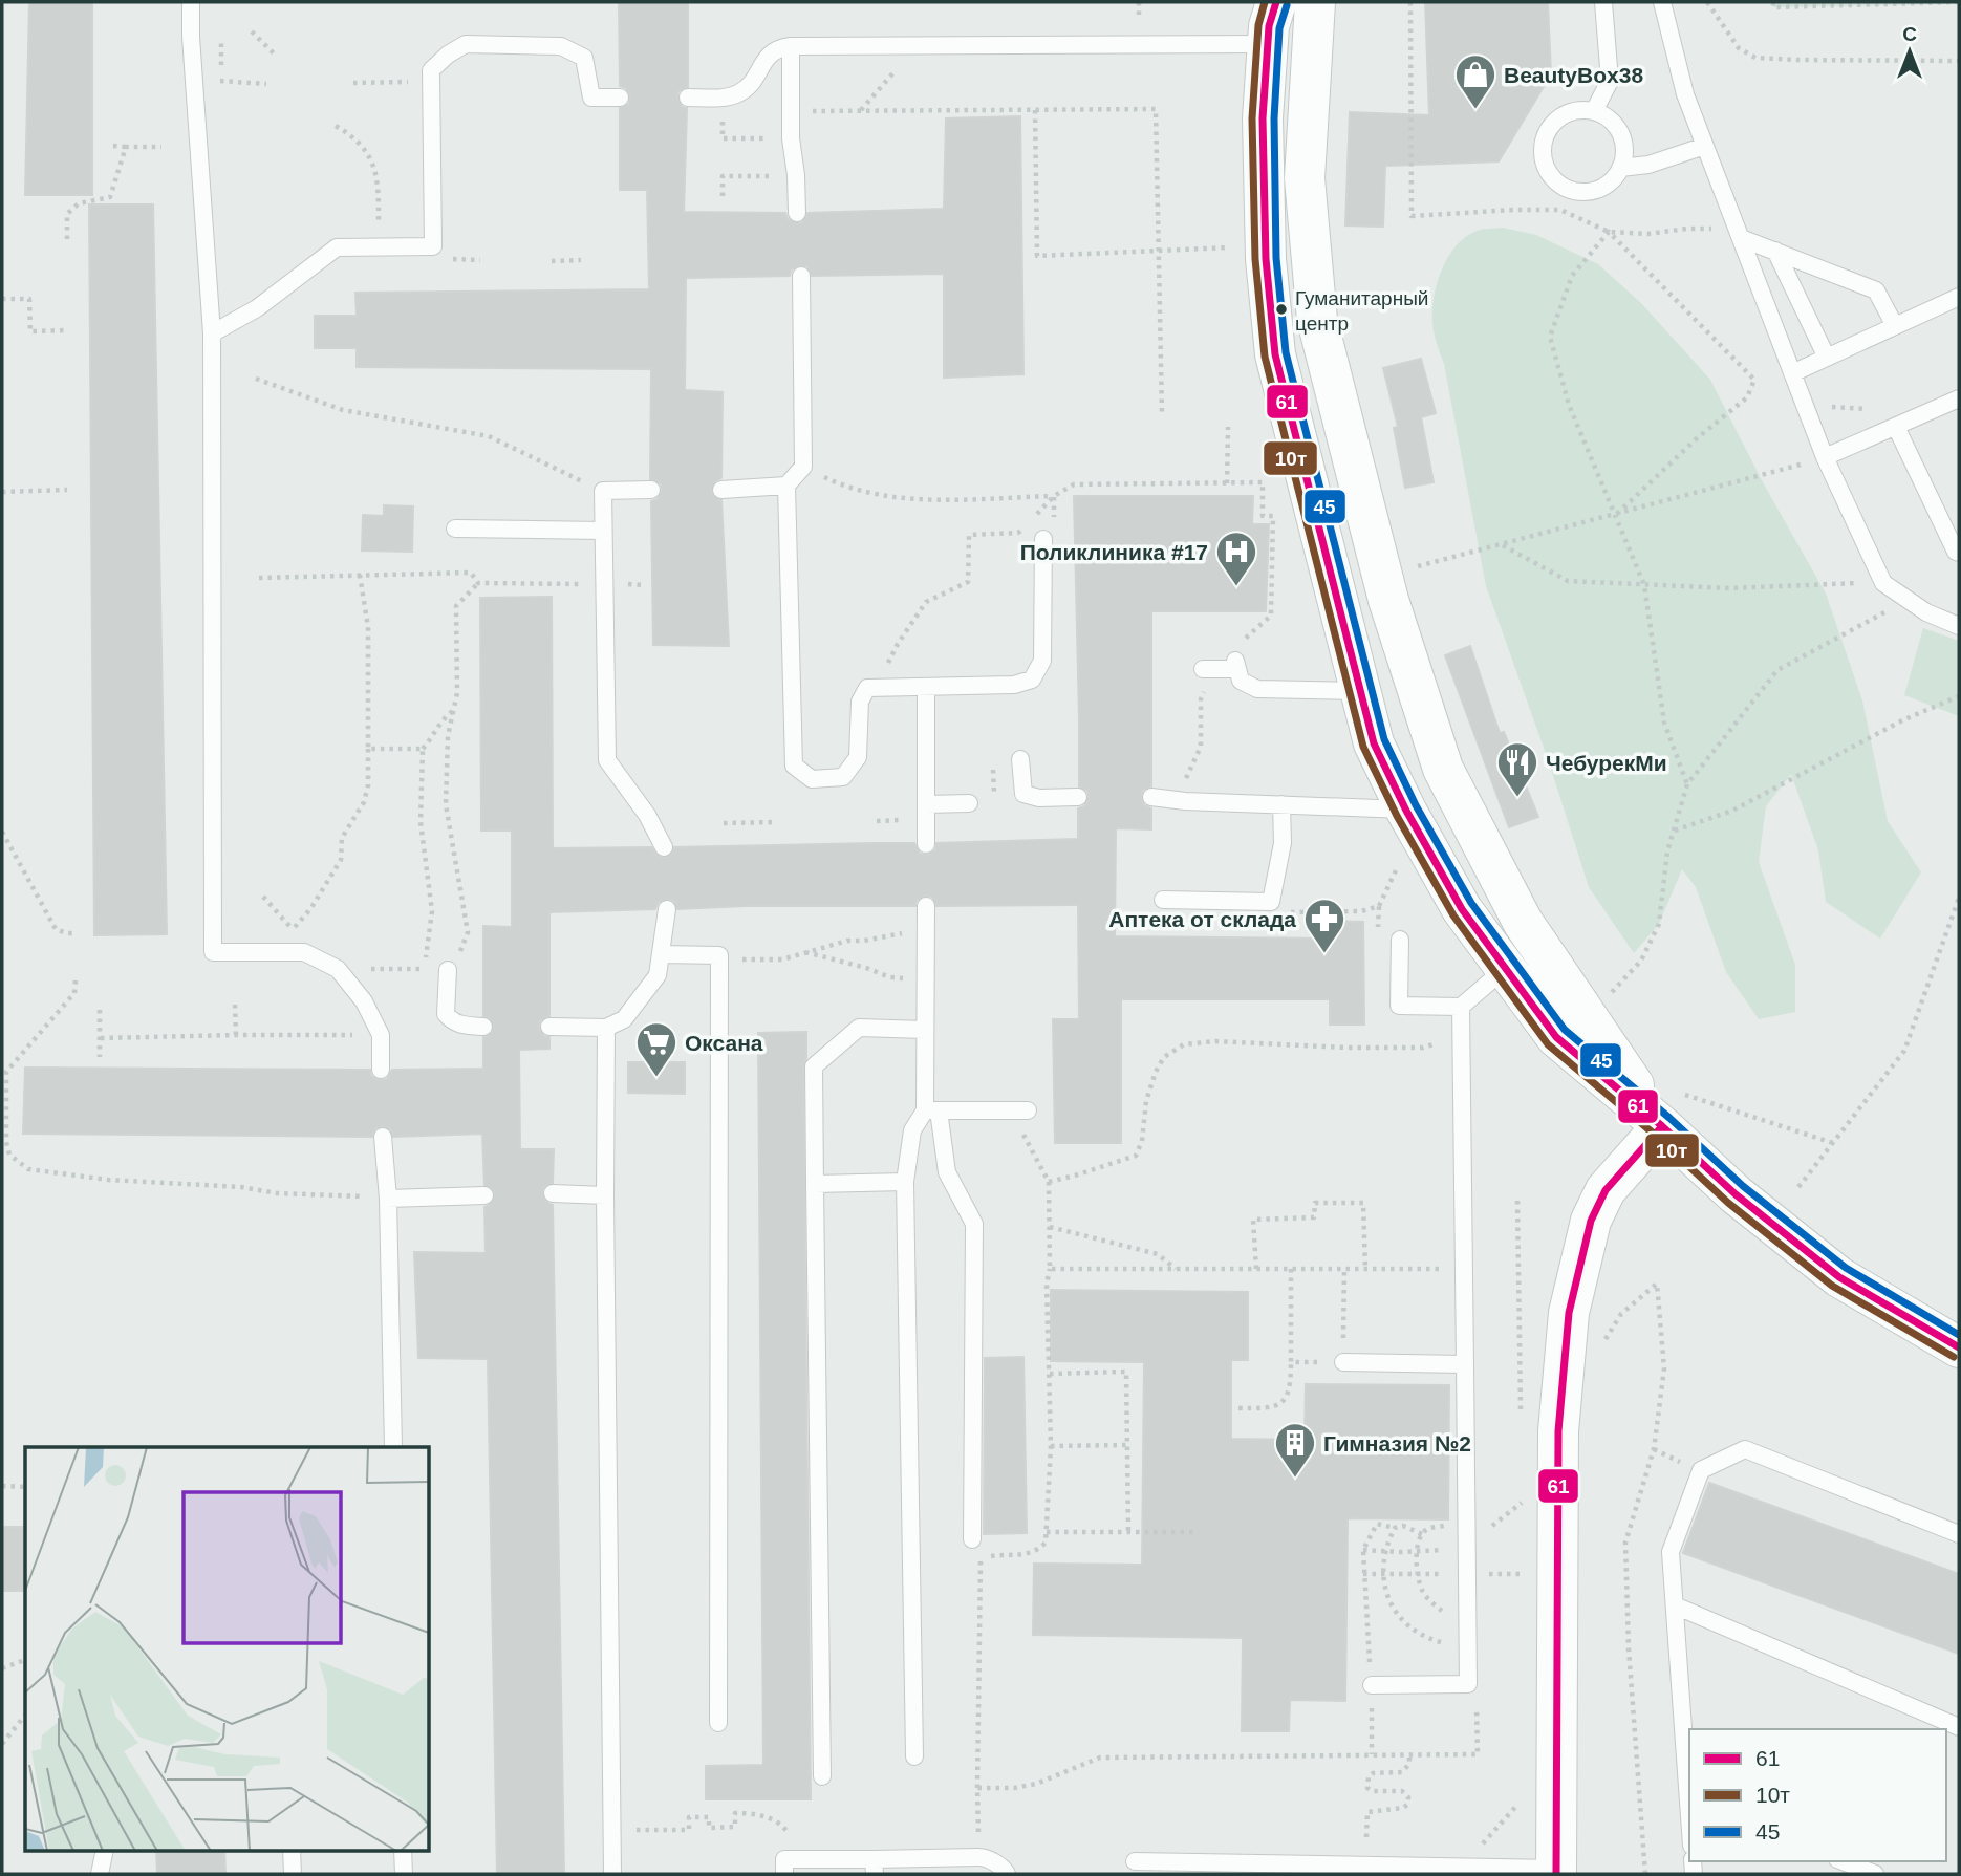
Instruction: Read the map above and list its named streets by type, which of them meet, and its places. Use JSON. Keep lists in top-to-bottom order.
{
  "places": {
    "shop": ["BeautyBox38"],
    "other": ["Гуманитарный центр"],
    "hospital": ["Поликлиника #17"],
    "restaurant": ["ЧебурекМи"],
    "pharmacy": ["Аптека от склада"],
    "supermarket": ["Оксана"],
    "building": ["Гимназия №2"]
  },
  "lines": ["transit line 61", "transit line 10т", "transit line 45"],
  "legend": ["61", "10т", "45"],
  "north": "top"
}
